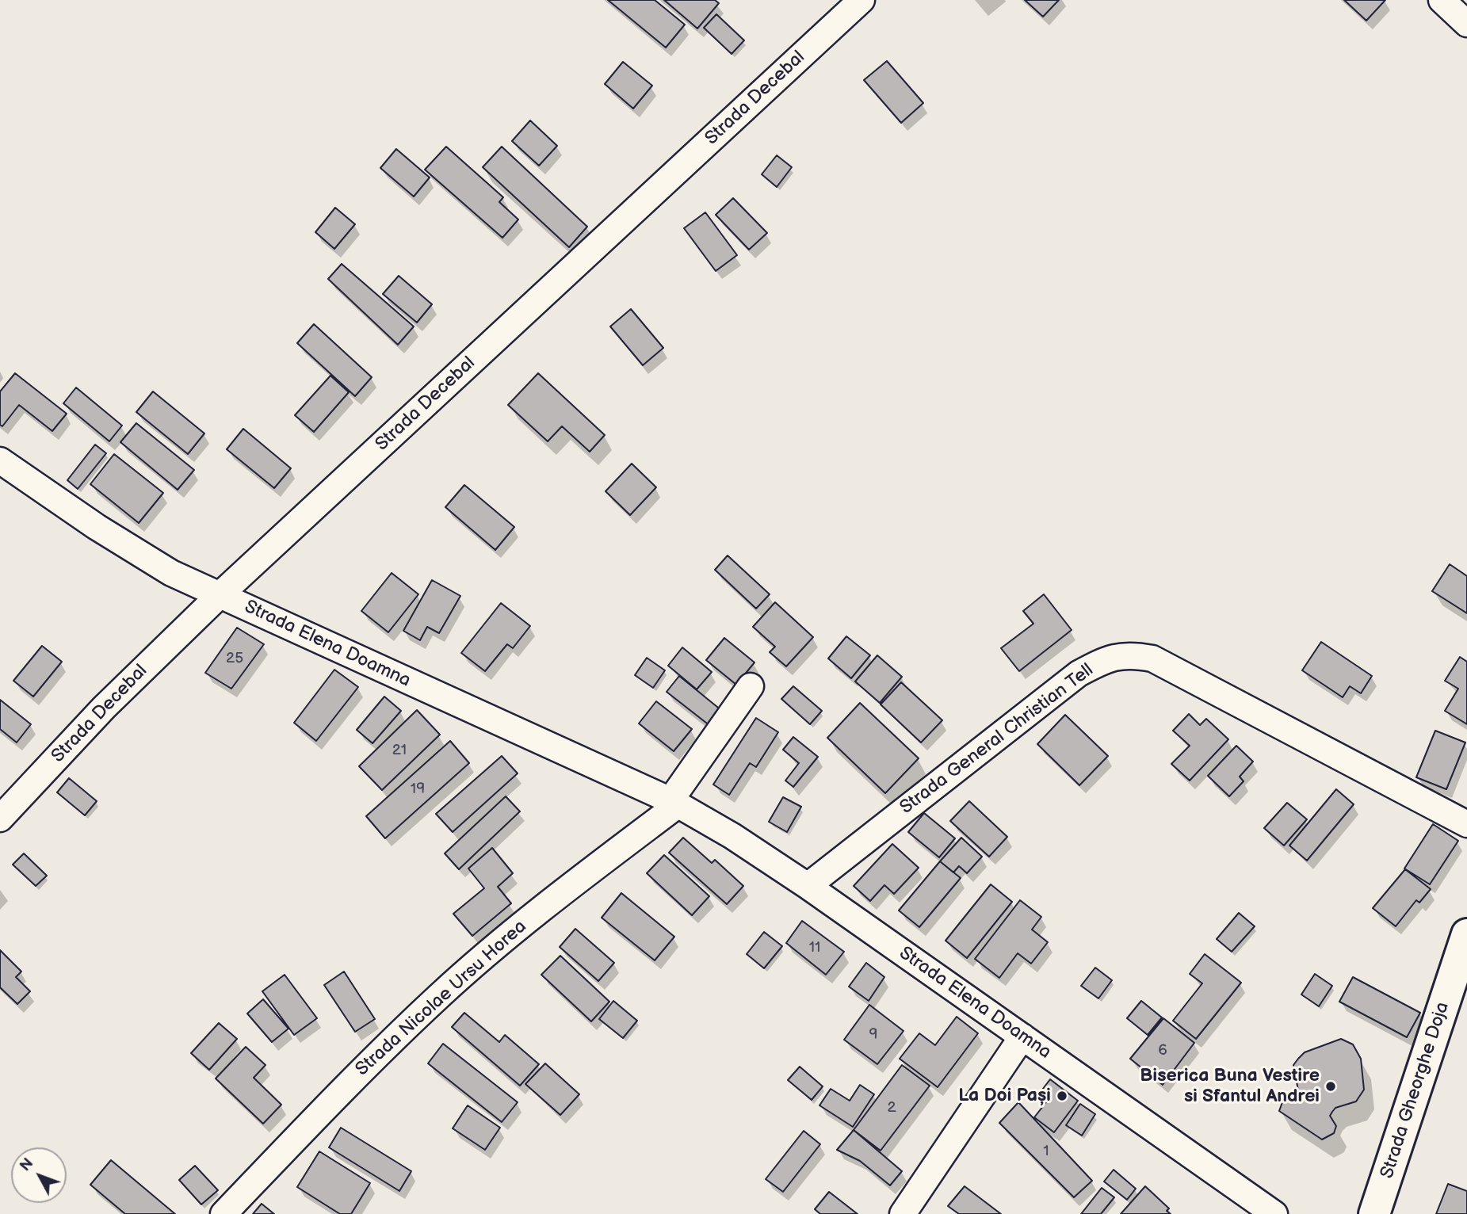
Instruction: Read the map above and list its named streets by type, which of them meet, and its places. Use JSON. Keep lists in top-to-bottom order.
{
  "streets": {
    "street": [
      "Strada Decebal",
      "Strada Elena Doamna",
      "Strada General Christian Tell",
      "Strada Nicolae Ursu Horea",
      "Strada Gheorghe Doja"
    ]
  },
  "crossings": [
    ["Strada Decebal", "Strada Elena Doamna"],
    ["Strada Elena Doamna", "Strada General Christian Tell"],
    ["Strada Elena Doamna", "Strada Nicolae Ursu Horea"]
  ],
  "places": ["Biserica Buna Vestire si Sfantul Andrei", "La Doi Pași"],
  "house_numbers": [
    "25",
    "21",
    "19",
    "11",
    "9",
    "6",
    "2",
    "1"
  ],
  "north": "top left"
}
